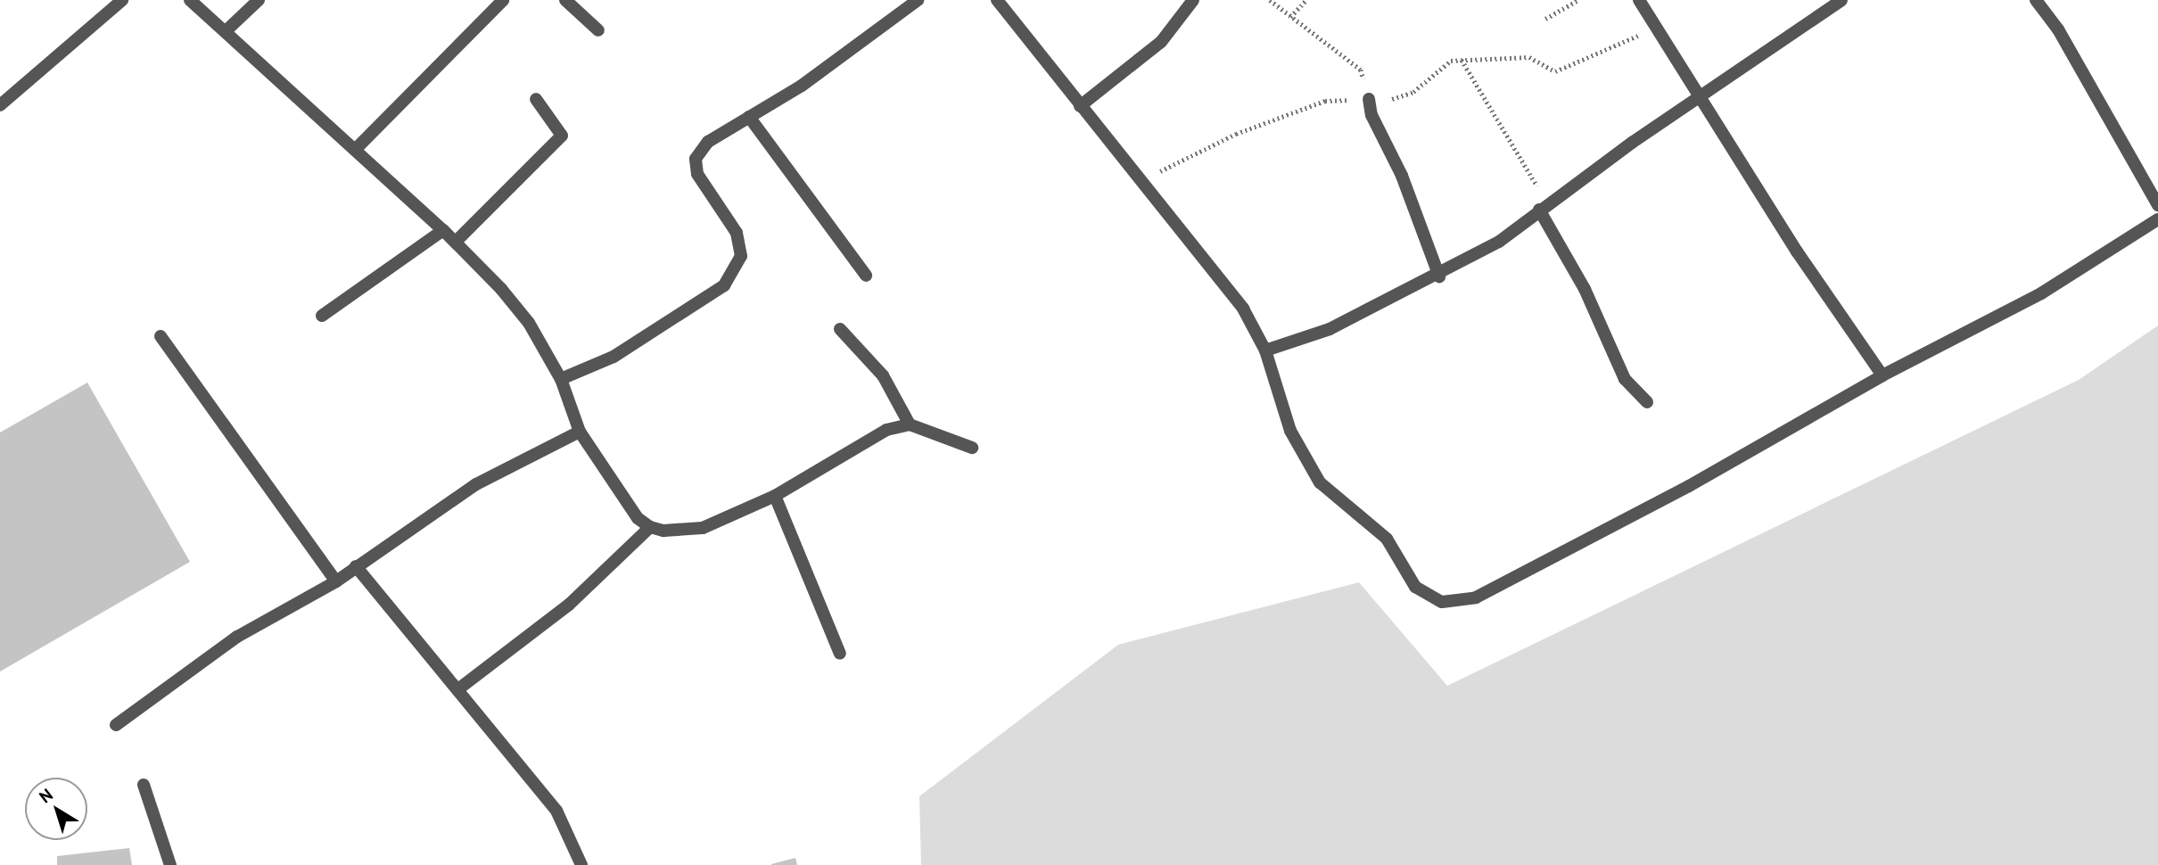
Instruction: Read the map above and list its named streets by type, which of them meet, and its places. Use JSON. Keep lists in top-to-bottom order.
{
  "north": "top left"
}
